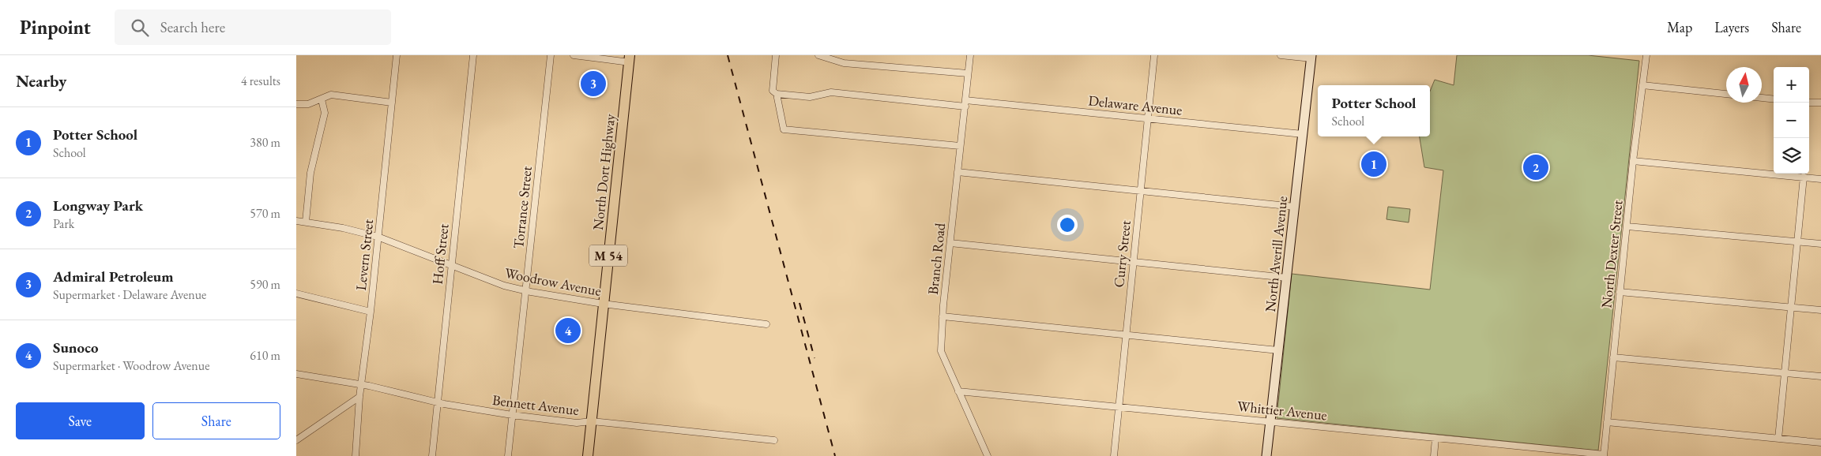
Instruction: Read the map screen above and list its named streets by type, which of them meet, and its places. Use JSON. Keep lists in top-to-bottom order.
{
  "streets": {
    "main road": ["North Dort Highway", "M 54"],
    "street": [
      "Delaware Avenue",
      "Torrance Street",
      "Hoff Street",
      "Curry Street",
      "North Averill Avenue",
      "North Dexter Street",
      "Levern Street",
      "Branch Road",
      "Woodrow Avenue",
      "Bennett Avenue",
      "Whittier Avenue"
    ]
  },
  "crossings": [
    ["Delaware Avenue", "Curry Street"],
    ["Delaware Avenue", "North Averill Avenue"],
    ["Delaware Avenue", "Branch Road"],
    ["North Dort Highway", "Woodrow Avenue"],
    ["North Dort Highway", "Bennett Avenue"],
    ["Torrance Street", "Woodrow Avenue"],
    ["Torrance Street", "Bennett Avenue"],
    ["Hoff Street", "Woodrow Avenue"],
    ["Hoff Street", "Bennett Avenue"],
    ["Curry Street", "Whittier Avenue"],
    ["North Averill Avenue", "Whittier Avenue"],
    ["North Dexter Street", "Whittier Avenue"],
    ["Levern Street", "Woodrow Avenue"],
    ["Levern Street", "Bennett Avenue"],
    ["Branch Road", "Whittier Avenue"]
  ],
  "north": "top",
  "page": {
    "header": "Pinpoint",
    "search": "Search here",
    "nav": ["Map", "Layers", "Share"],
    "heading": ["Nearby", "4 results"],
    "map_buttons": ["+", "−"],
    "pins": [
      "3",
      "1",
      "2",
      "4"
    ],
    "popup": ["Potter School", "School"],
    "list": [
      {
        "mark": "1",
        "name": "Potter School",
        "note": "School",
        "value": "380 m"
      },
      {
        "mark": "2",
        "name": "Longway Park",
        "note": "Park",
        "value": "570 m"
      },
      {
        "mark": "3",
        "name": "Admiral Petroleum",
        "note": "Supermarket · Delaware Avenue",
        "value": "590 m"
      },
      {
        "mark": "4",
        "name": "Sunoco",
        "note": "Supermarket · Woodrow Avenue",
        "value": "610 m"
      }
    ],
    "buttons": ["Save", "Share"]
  }
}
